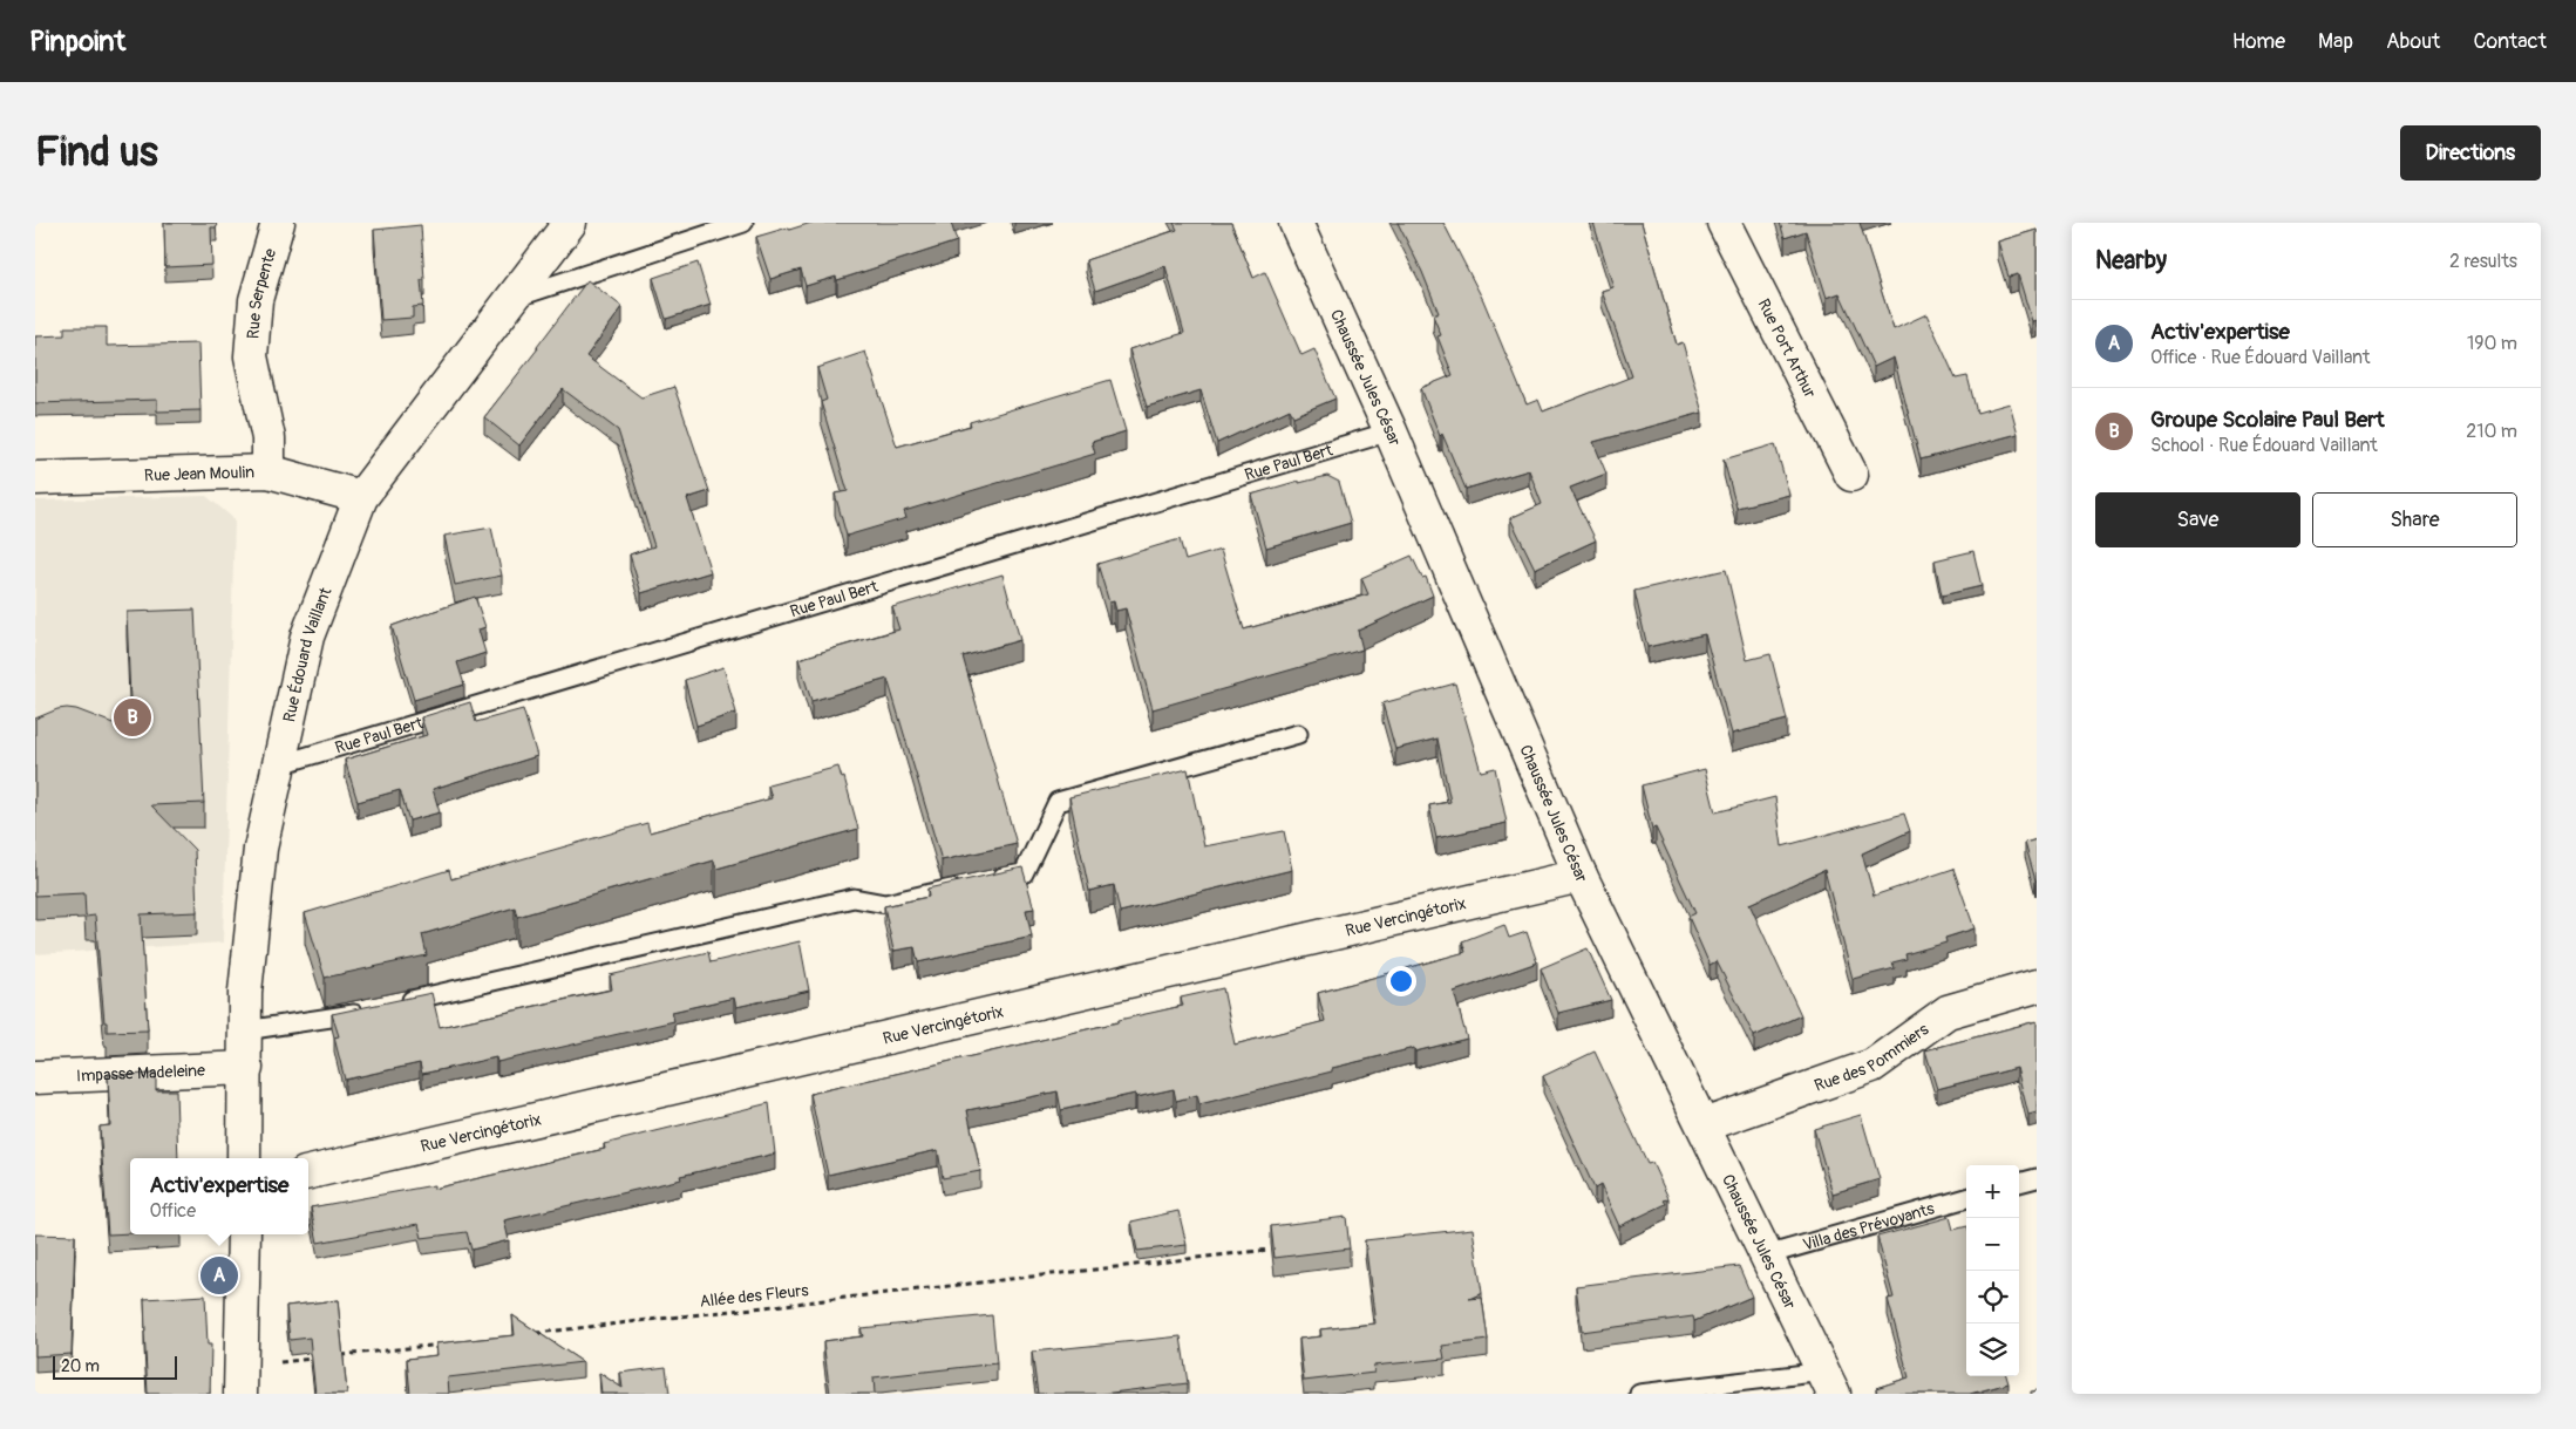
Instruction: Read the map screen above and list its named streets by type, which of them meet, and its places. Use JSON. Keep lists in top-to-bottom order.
{
  "streets": {
    "street": [
      "Rue Serpente",
      "Rue Port Arthur",
      "Chaussée Jules César",
      "Rue Jean Moulin",
      "Rue Édouard Vaillant",
      "Rue Vercingétorix",
      "Rue des Pommiers",
      "Impasse Madeleine"
    ],
    "lane": ["Rue Paul Bert", "Villa des Prévoyants"],
    "path": ["Allée des Fleurs"]
  },
  "crossings": [
    ["Rue Serpente", "Rue Jean Moulin"],
    ["Chaussée Jules César", "Rue Paul Bert"],
    ["Chaussée Jules César", "Rue Vercingétorix"],
    ["Chaussée Jules César", "Rue des Pommiers"],
    ["Chaussée Jules César", "Villa des Prévoyants"],
    ["Rue Paul Bert", "Rue Édouard Vaillant"],
    ["Rue Jean Moulin", "Rue Édouard Vaillant"],
    ["Rue Édouard Vaillant", "Impasse Madeleine"]
  ],
  "scale_bar": "20 m",
  "page": {
    "header": "Pinpoint",
    "nav": [
      "Home",
      "Map",
      "About",
      "Contact"
    ],
    "buttons": [
      "Directions",
      ["Save", "Share"]
    ],
    "title": "Find us",
    "heading": ["Nearby", "2 results"],
    "list": [
      {
        "mark": "A",
        "name": "Activ'expertise",
        "note": "Office · Rue Édouard Vaillant",
        "value": "190 m"
      },
      {
        "mark": "B",
        "name": "Groupe Scolaire Paul Bert",
        "note": "School · Rue Édouard Vaillant",
        "value": "210 m"
      }
    ],
    "pins": ["B", "A"],
    "popup": ["Activ'expertise", "Office"],
    "map_buttons": ["+", "−"],
    "scale": "20 m"
  }
}
